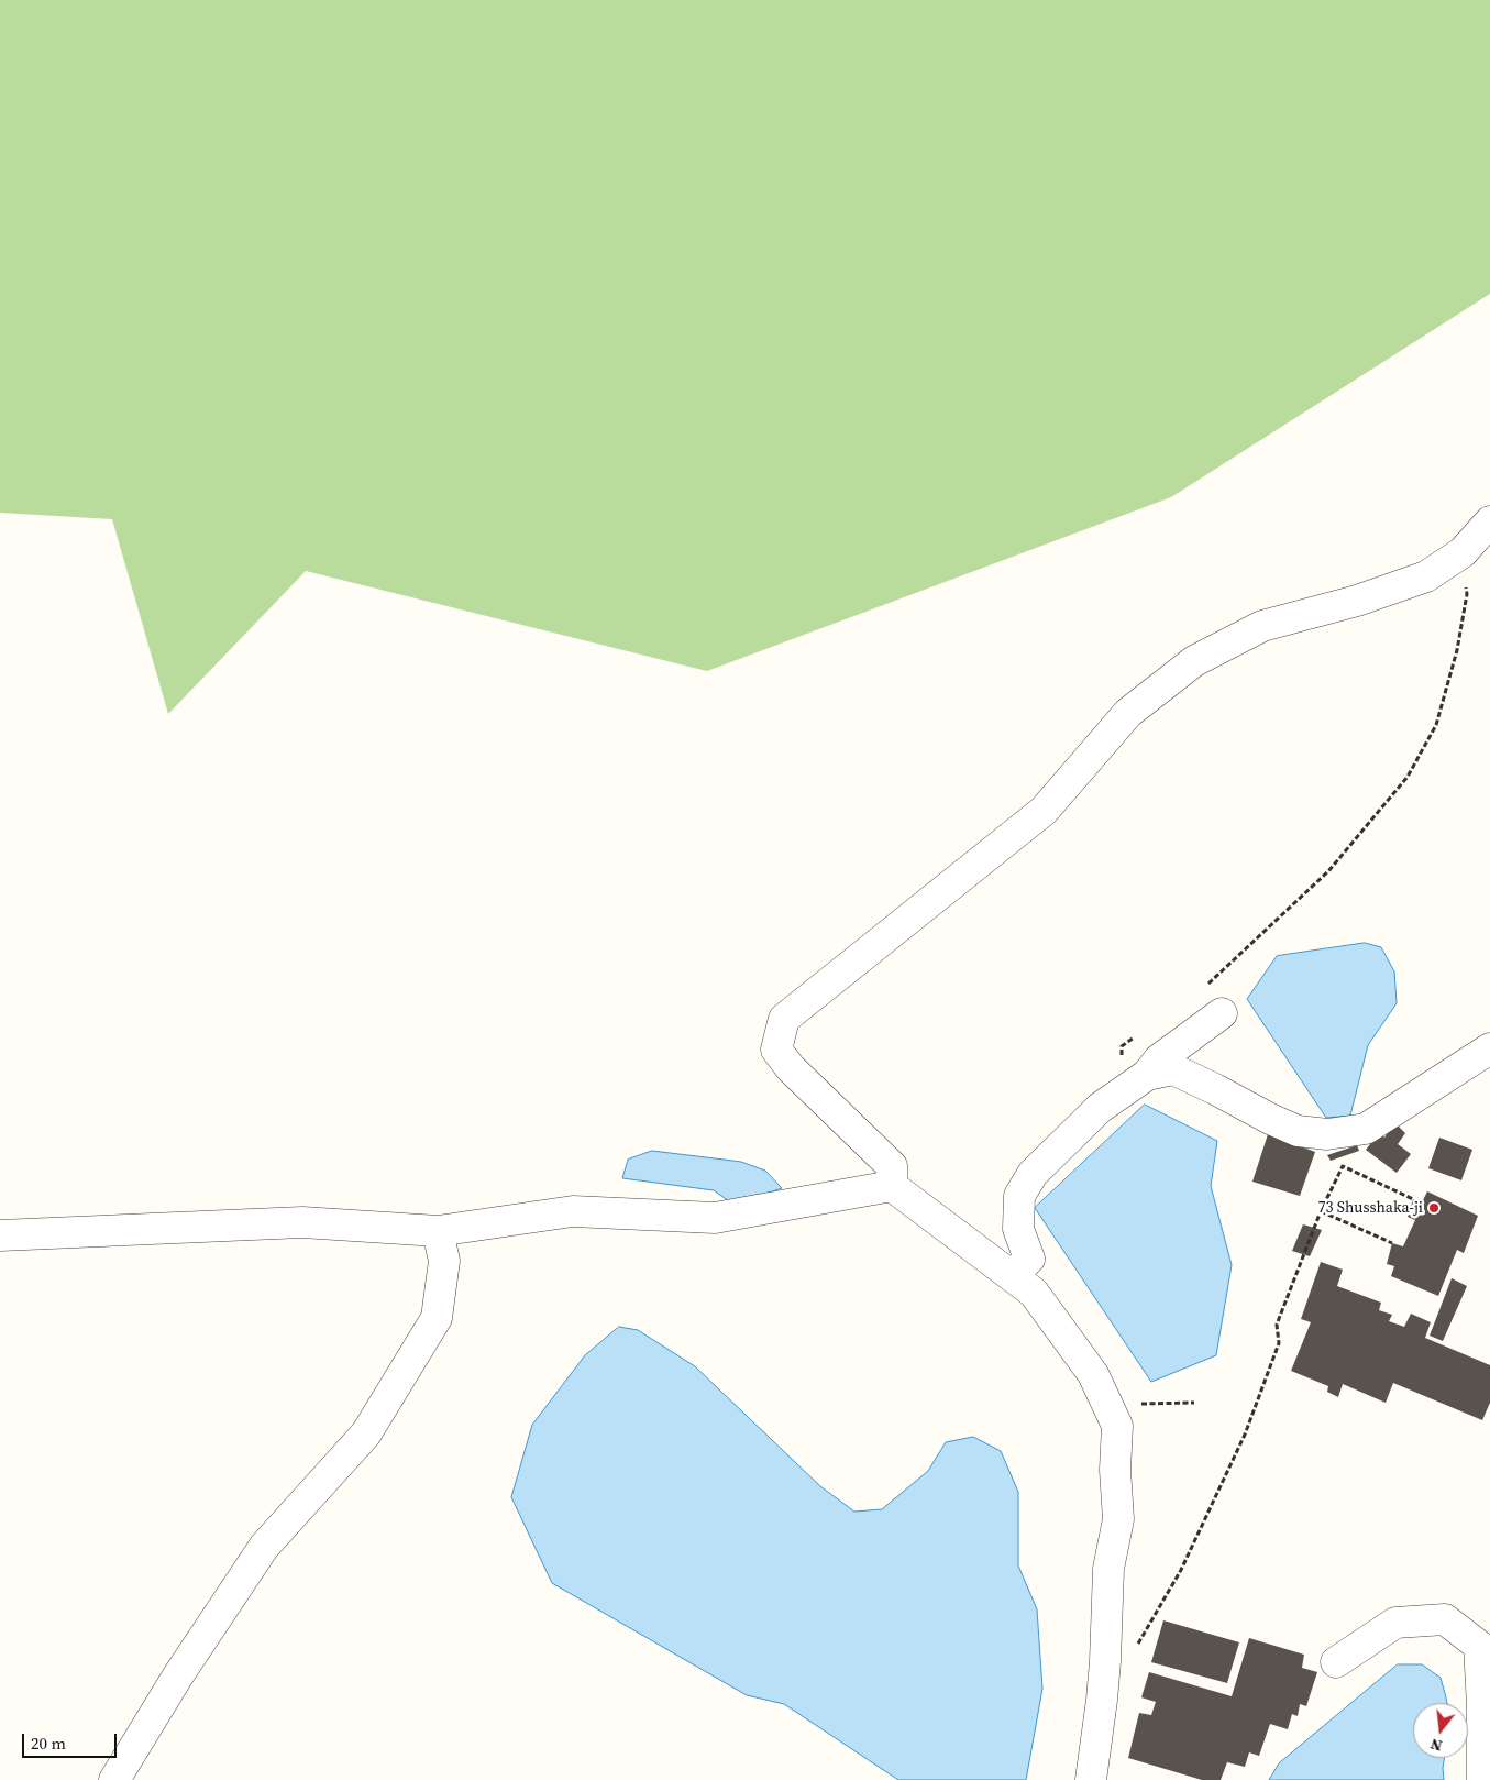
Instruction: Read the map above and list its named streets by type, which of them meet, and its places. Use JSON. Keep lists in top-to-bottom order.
{
  "places": ["73 Shusshaka-ji"],
  "scale_bar": "20 m",
  "north": "bottom"
}
